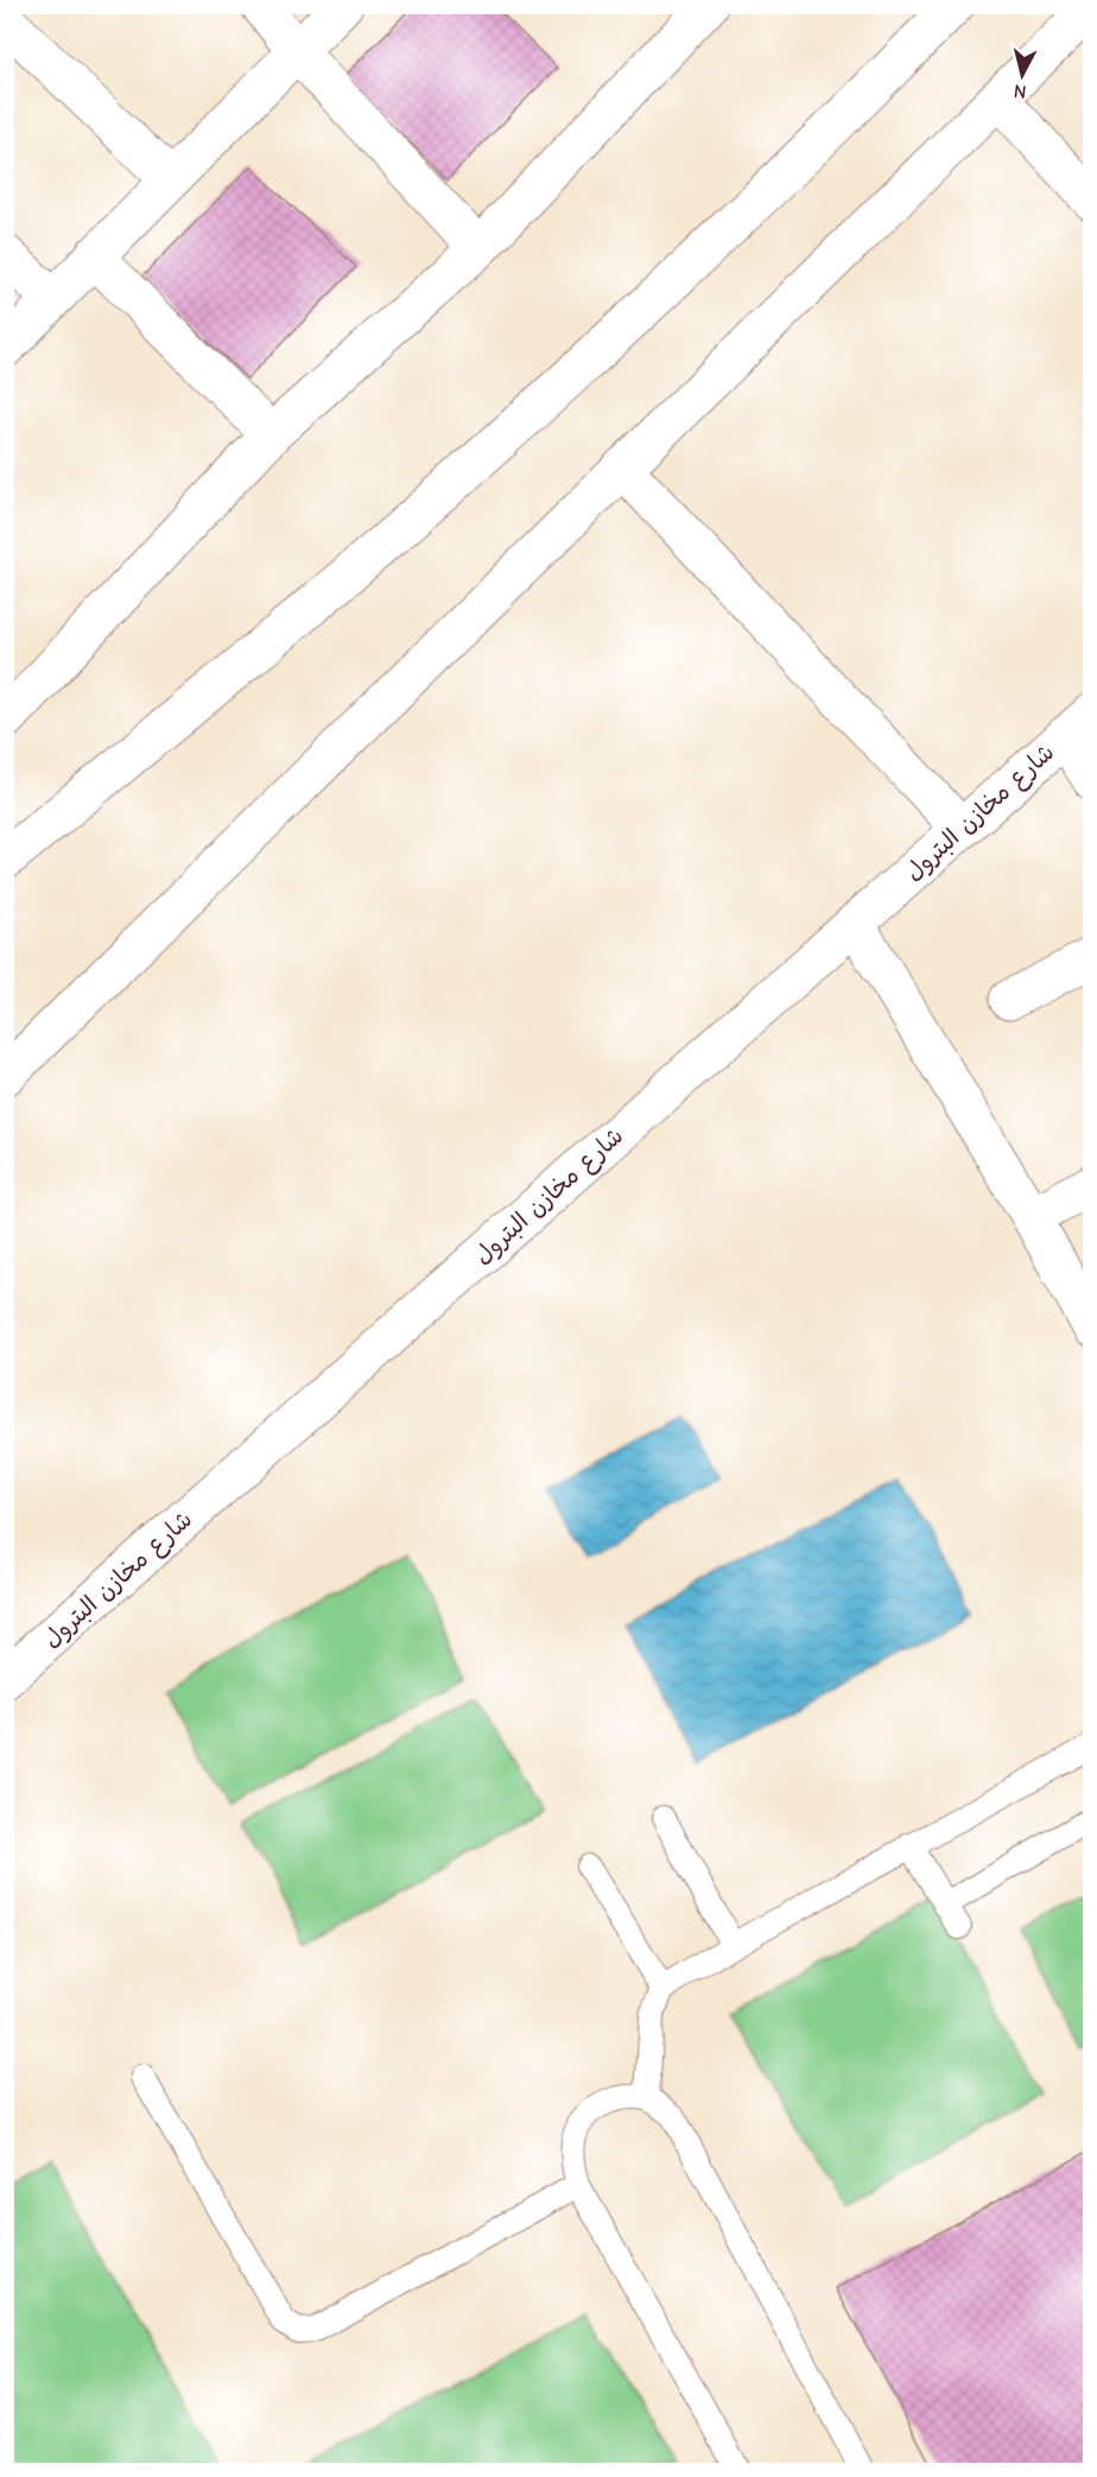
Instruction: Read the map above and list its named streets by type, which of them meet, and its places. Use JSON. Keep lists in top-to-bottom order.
{
  "streets": {
    "street": ["شارع مخازن البترول"]
  },
  "north": "bottom"
}
